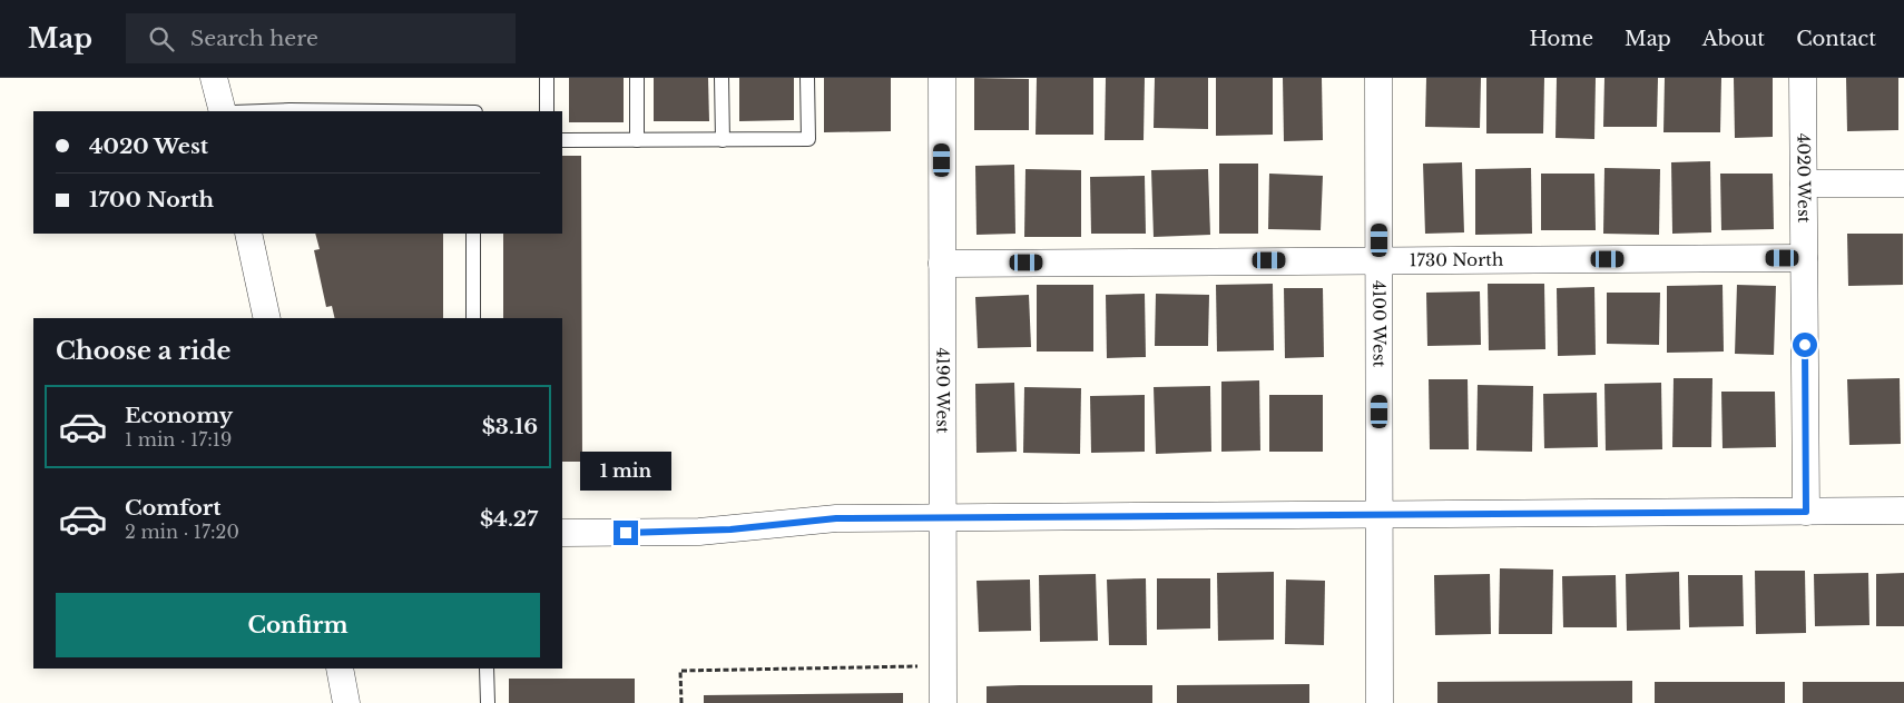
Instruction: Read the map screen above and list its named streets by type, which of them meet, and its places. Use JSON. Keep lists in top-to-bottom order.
{
  "streets": {
    "street": [
      "4020 West",
      "1730 North",
      "4100 West",
      "4190 West"
    ]
  },
  "crossings": [
    ["4020 West", "1730 North"],
    ["1730 North", "4100 West"],
    ["1730 North", "4190 West"]
  ],
  "page": {
    "header": "Map",
    "search": "Search here",
    "nav": [
      "Home",
      "Map",
      "About",
      "Contact"
    ],
    "banner": ["4020 West", "1700 North"],
    "heading": "Choose a ride",
    "list": [
      {
        "name": "Economy",
        "note": "1 min · 17:19",
        "value": "$3.16"
      },
      {
        "name": "Comfort",
        "note": "2 min · 17:20",
        "value": "$4.27"
      }
    ],
    "bubble": "1 min",
    "buttons": "Confirm"
  }
}
